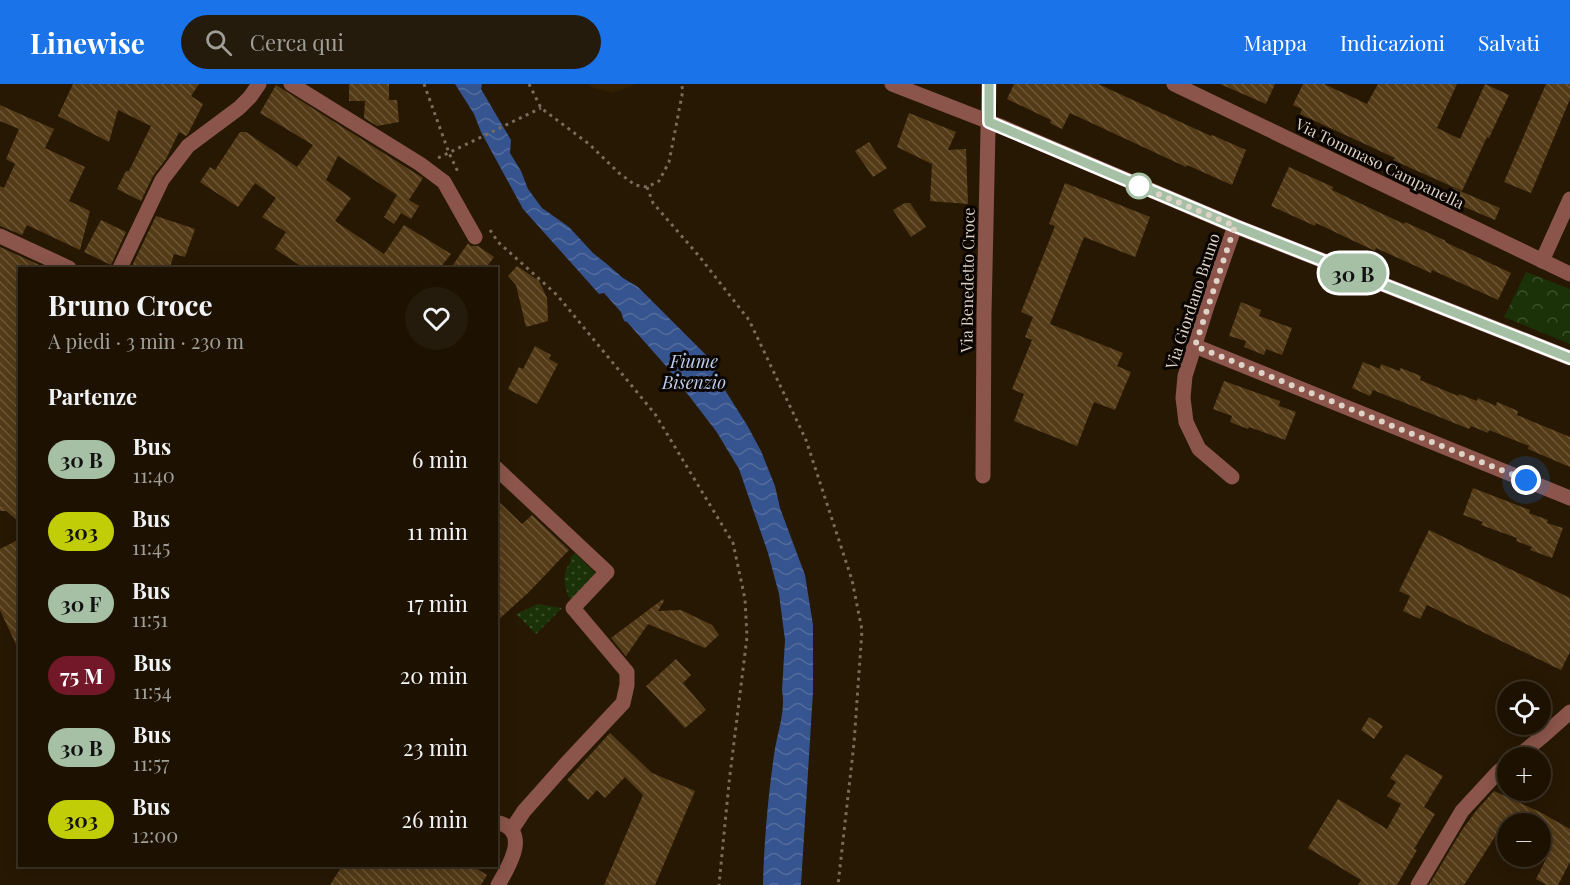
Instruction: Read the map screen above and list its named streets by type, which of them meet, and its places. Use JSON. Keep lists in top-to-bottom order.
{
  "streets": {
    "street": ["Via Tommaso Campanella", "Via Benedetto Croce", "Via Giordano Bruno"]
  },
  "crossings": [
    ["Via Benedetto Croce", "Via Giordano Bruno"]
  ],
  "water": ["Fiume Bisenzio"],
  "page": {
    "header": "Linewise",
    "search": "Cerca qui",
    "nav": ["Mappa", "Indicazioni", "Salvati"],
    "on_map": "30 B",
    "heading": [
      ["Bruno Croce", "A piedi · 3 min · 230 m"],
      "Partenze"
    ],
    "list": [
      {
        "mark": "30 B",
        "name": "Bus",
        "note": "11:40",
        "value": "6 min"
      },
      {
        "mark": "303",
        "name": "Bus",
        "note": "11:45",
        "value": "11 min"
      },
      {
        "mark": "30 F",
        "name": "Bus",
        "note": "11:51",
        "value": "17 min"
      },
      {
        "mark": "75 M",
        "name": "Bus",
        "note": "11:54",
        "value": "20 min"
      },
      {
        "mark": "30 B",
        "name": "Bus",
        "note": "11:57",
        "value": "23 min"
      },
      {
        "mark": "303",
        "name": "Bus",
        "note": "12:00",
        "value": "26 min"
      }
    ],
    "map_buttons": ["+", "−"]
  }
}
